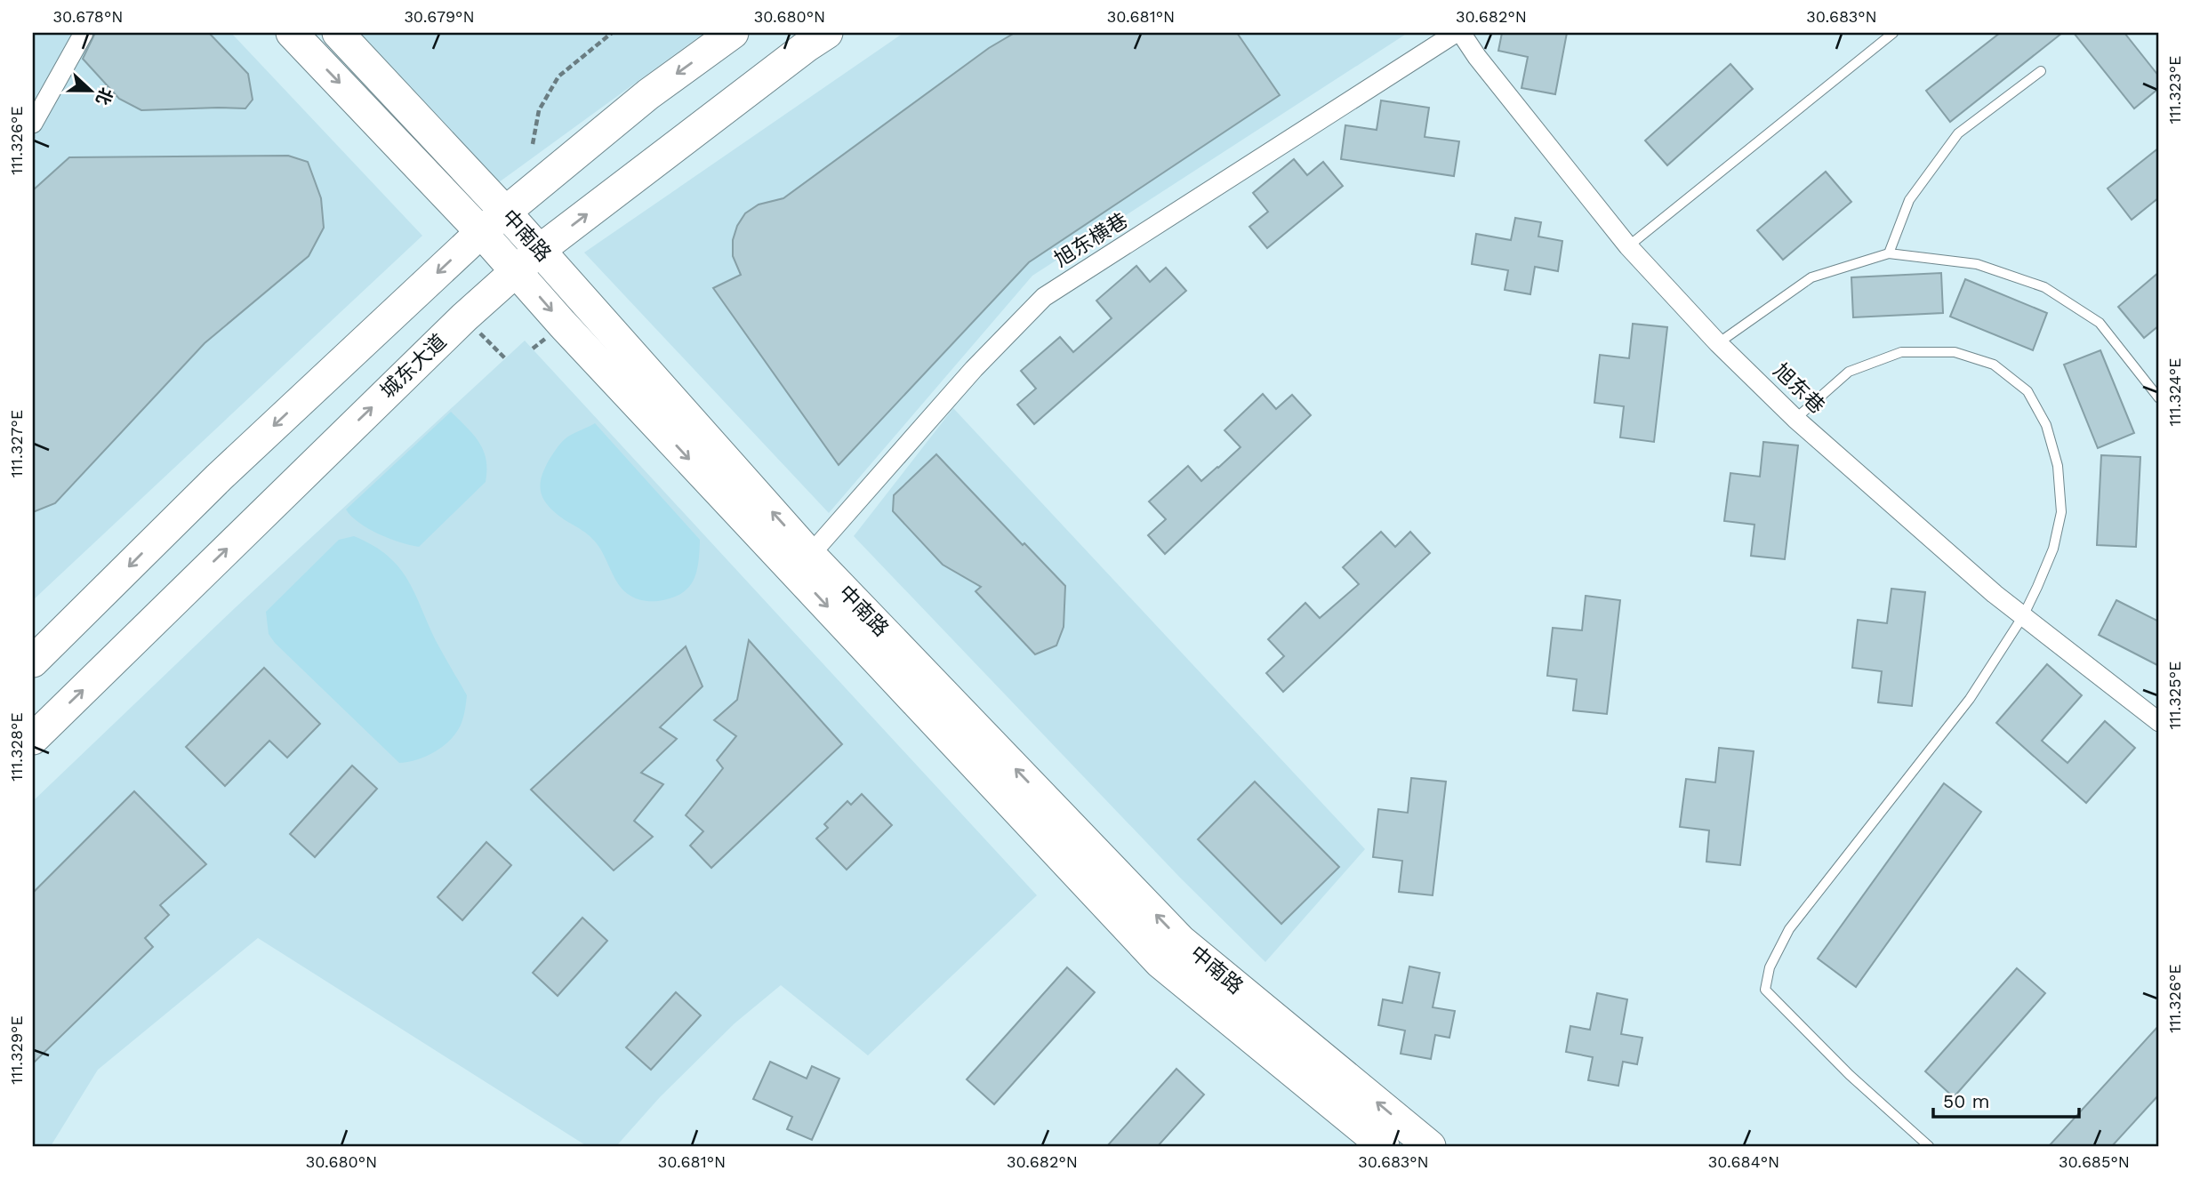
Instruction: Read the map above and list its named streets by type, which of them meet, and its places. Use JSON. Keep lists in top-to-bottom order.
{
  "streets": {
    "main road": ["中南路", "城东大道"],
    "street": ["旭东横巷", "旭东巷"]
  },
  "crossings": [
    ["中南路", "旭东横巷"],
    ["中南路", "城东大道"]
  ],
  "scale_bar": "50 m",
  "north": "right",
  "coordinates": [
    "30.678°N",
    "30.679°N",
    "30.680°N",
    "30.681°N",
    "30.682°N",
    "30.683°N",
    "111.323°E",
    "111.326°E",
    "111.324°E",
    "111.327°E",
    "111.325°E",
    "111.328°E",
    "111.329°E",
    "30.684°N",
    "30.685°N"
  ]
}
